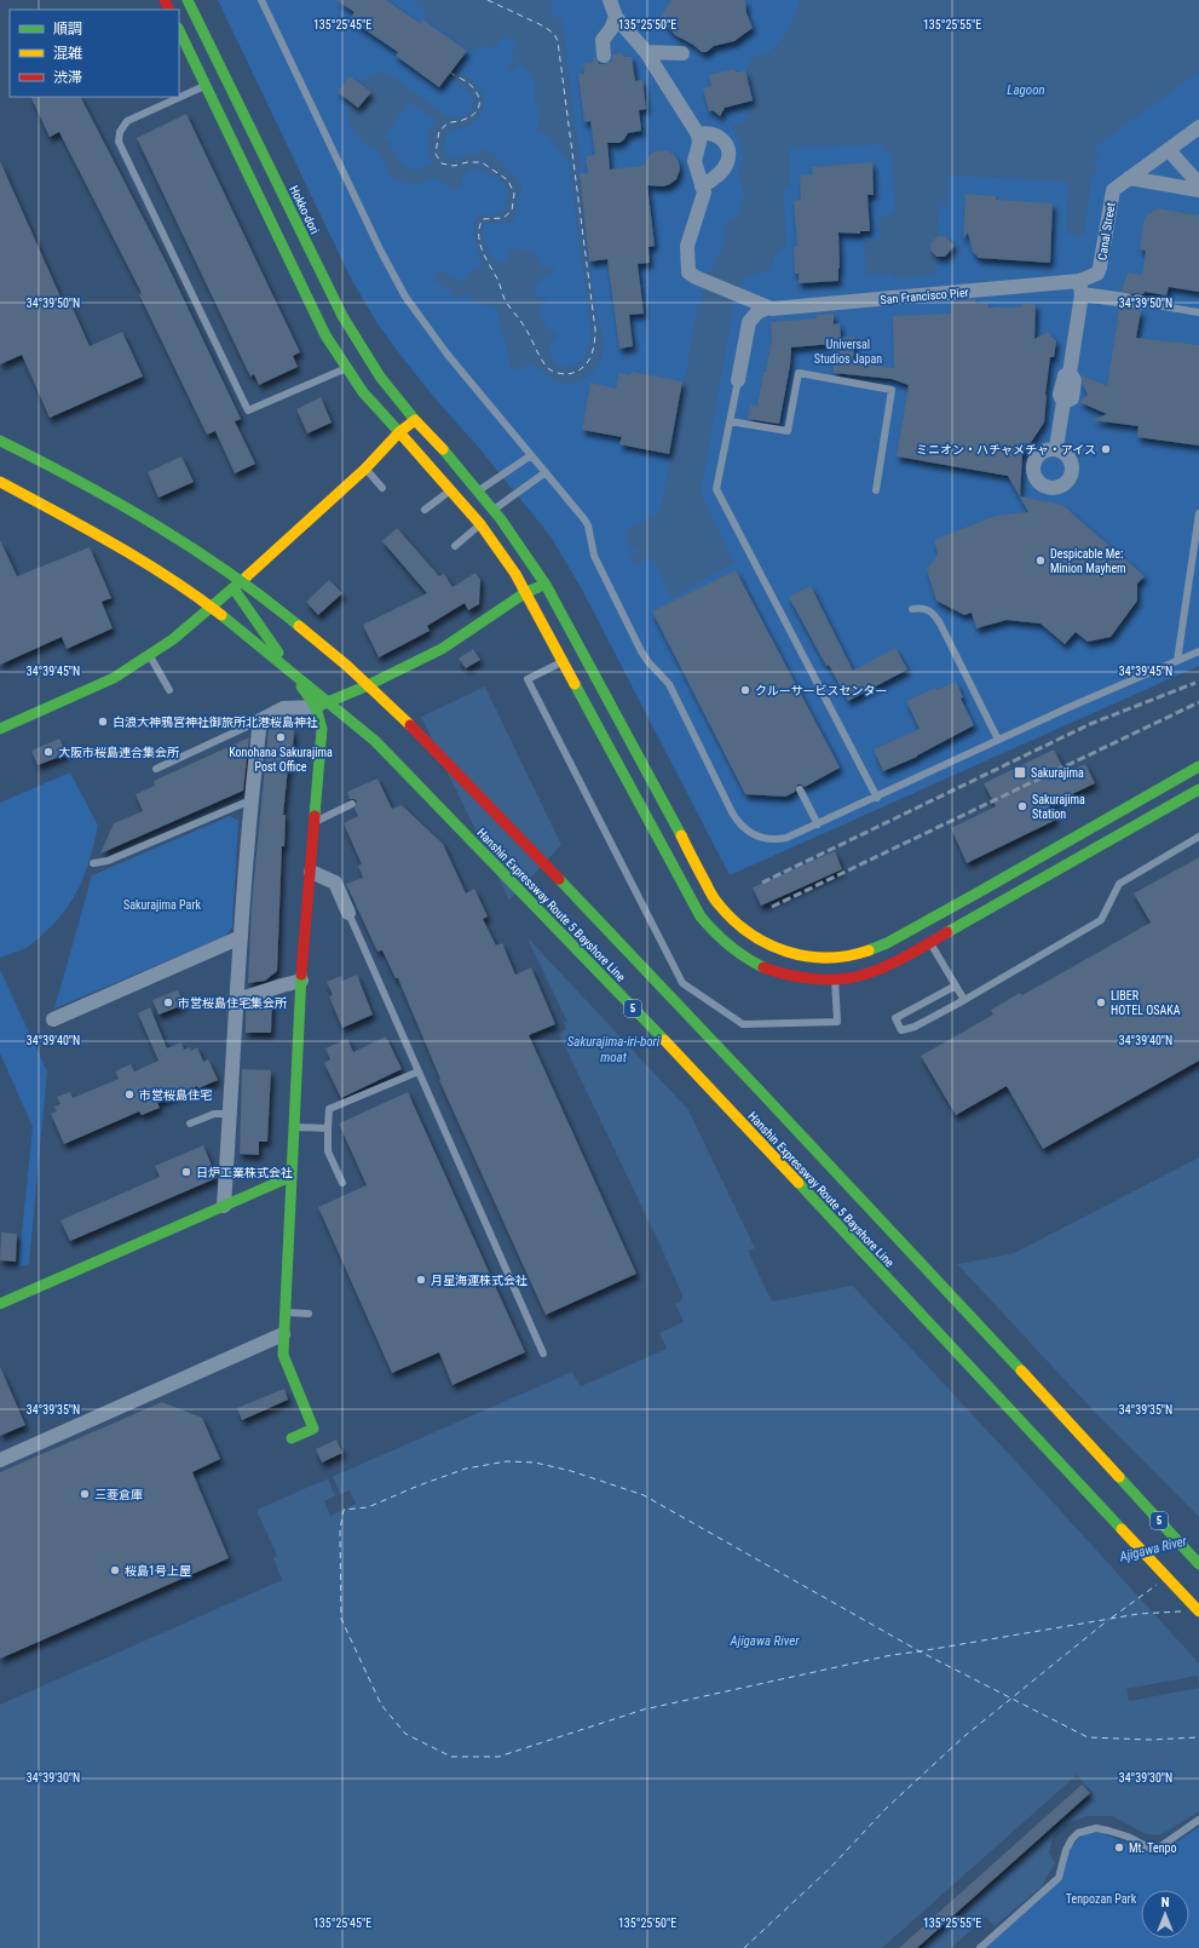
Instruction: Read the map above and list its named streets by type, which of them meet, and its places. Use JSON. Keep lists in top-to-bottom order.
{
  "streets": {
    "main road": ["Hokko-dori", "Hanshin Expressway Route 5 Bayshore Line", "5"],
    "street": ["Canal Street", "San Francisco Pier"]
  },
  "crossings": [
    ["Canal Street", "San Francisco Pier"]
  ],
  "water": ["Lagoon", "Sakurajima-iri-bori moat", "Ajigawa River"],
  "parks": ["Universal Studios Japan", "Sakurajima Park", "Tenpozan Park"],
  "places": {
    "other": [
      "ミニオン・ハチャメチャ・アイス",
      "Despicable Me: Minion Mayhem",
      "クルーサービスセンター",
      "白浪大神鴉宮神社御旅所北港桜島神社",
      "Konohana Sakurajima Post Office",
      "大阪市桜島連合集会所",
      "Sakurajima Station",
      "市営桜島住宅集会所",
      "LIBER HOTEL OSAKA",
      "市営桜島住宅",
      "日炉工業株式会社",
      "月星海運株式会社",
      "三菱倉庫",
      "桜島1号上屋",
      "Mt. Tenpo"
    ],
    "transit": ["Sakurajima"]
  },
  "legend": ["順調", "混雑", "渋滞"],
  "north": "top",
  "coordinates": [
    "135°25'45\"E",
    "135°25'50\"E",
    "135°25'55\"E",
    "34°39'50\"N",
    "34°39'45\"N",
    "34°39'40\"N",
    "34°39'35\"N",
    "34°39'30\"N"
  ]
}
